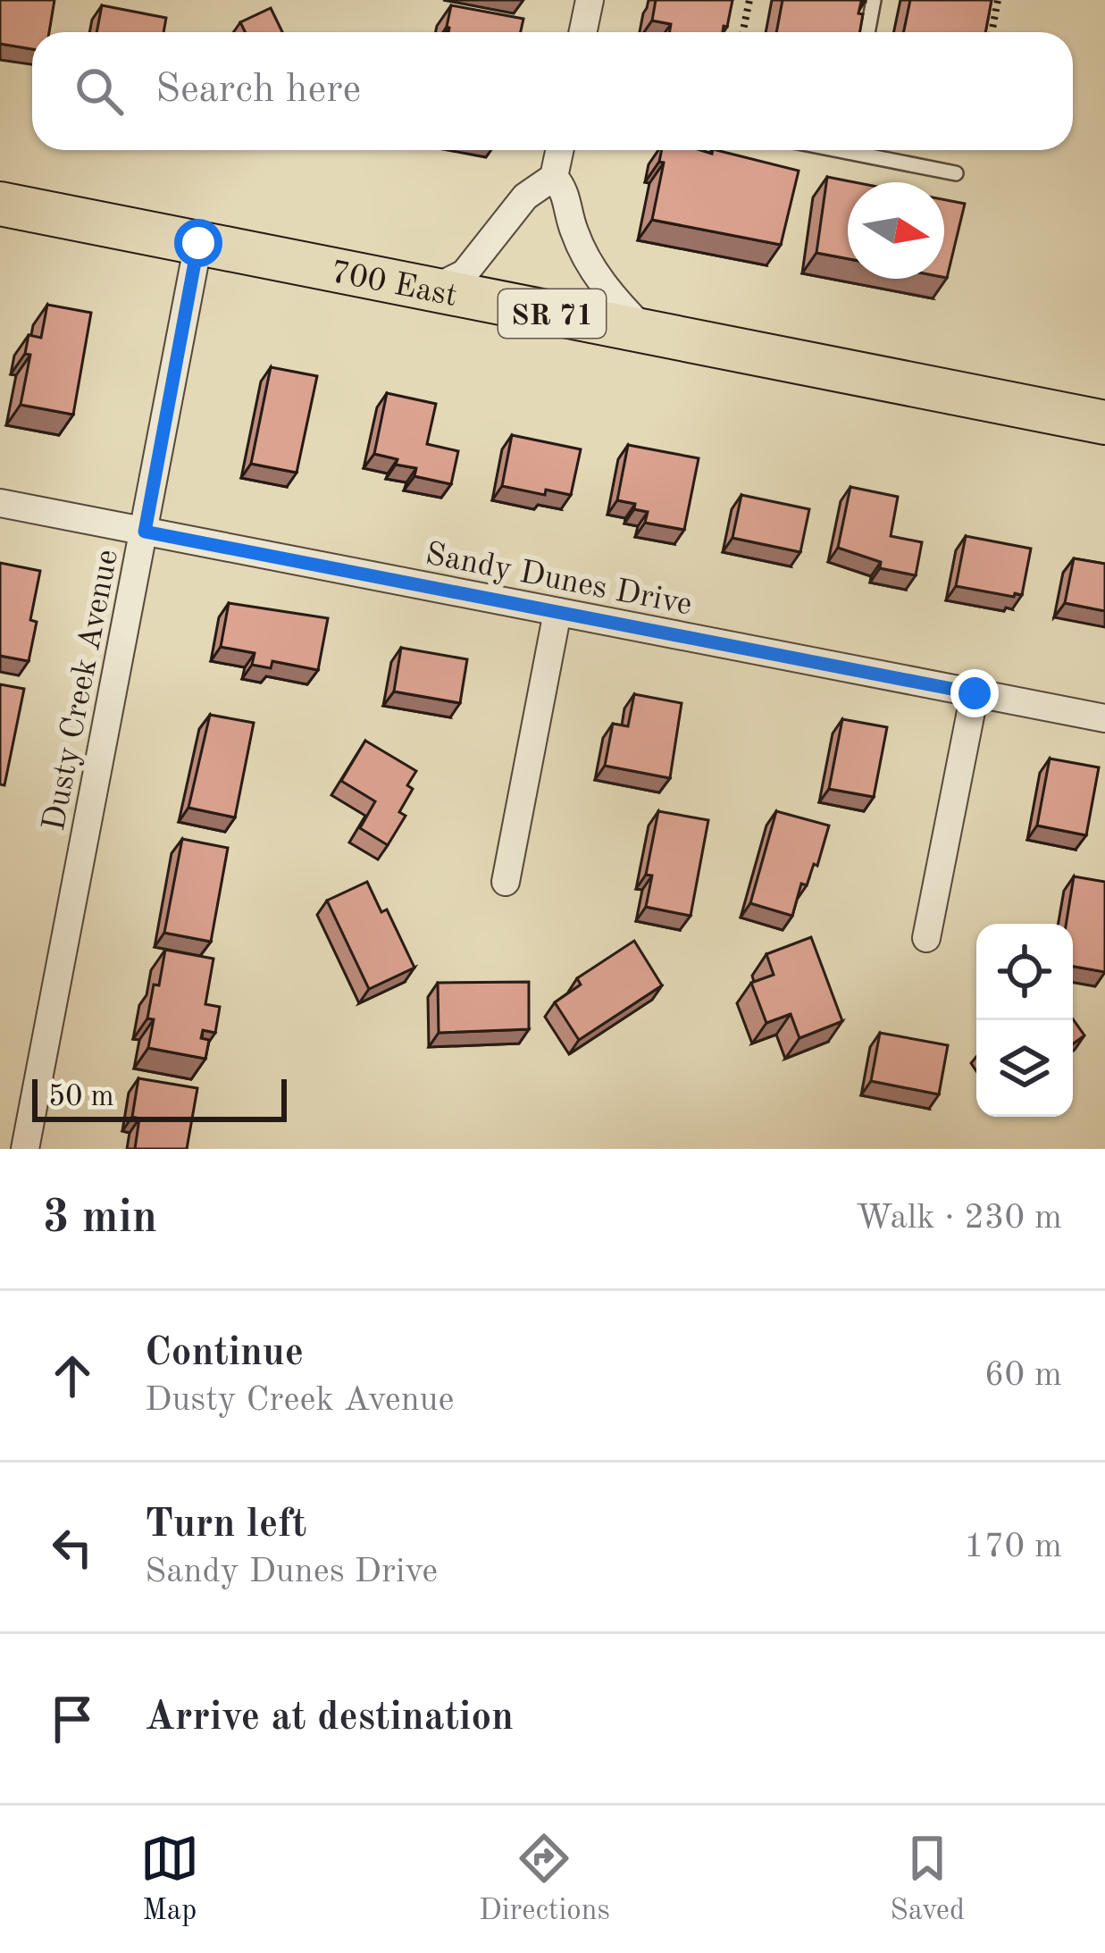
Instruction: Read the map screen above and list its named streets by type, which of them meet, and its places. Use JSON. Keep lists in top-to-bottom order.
{
  "streets": {
    "main road": ["700 East", "SR 71"],
    "street": ["Sandy Dunes Drive", "Dusty Creek Avenue"]
  },
  "crossings": [
    ["700 East", "Dusty Creek Avenue"],
    ["Sandy Dunes Drive", "Dusty Creek Avenue"]
  ],
  "scale_bar": "50 m",
  "north": "right",
  "page": {
    "search": "Search here",
    "scale": "50 m",
    "heading": ["3 min", "Walk · 230 m"],
    "list": [
      ["Continue", "Dusty Creek Avenue", "60 m"],
      ["Turn left", "Sandy Dunes Drive", "170 m"],
      "Arrive at destination"
    ],
    "nav": ["Map", "Directions", "Saved"]
  }
}
